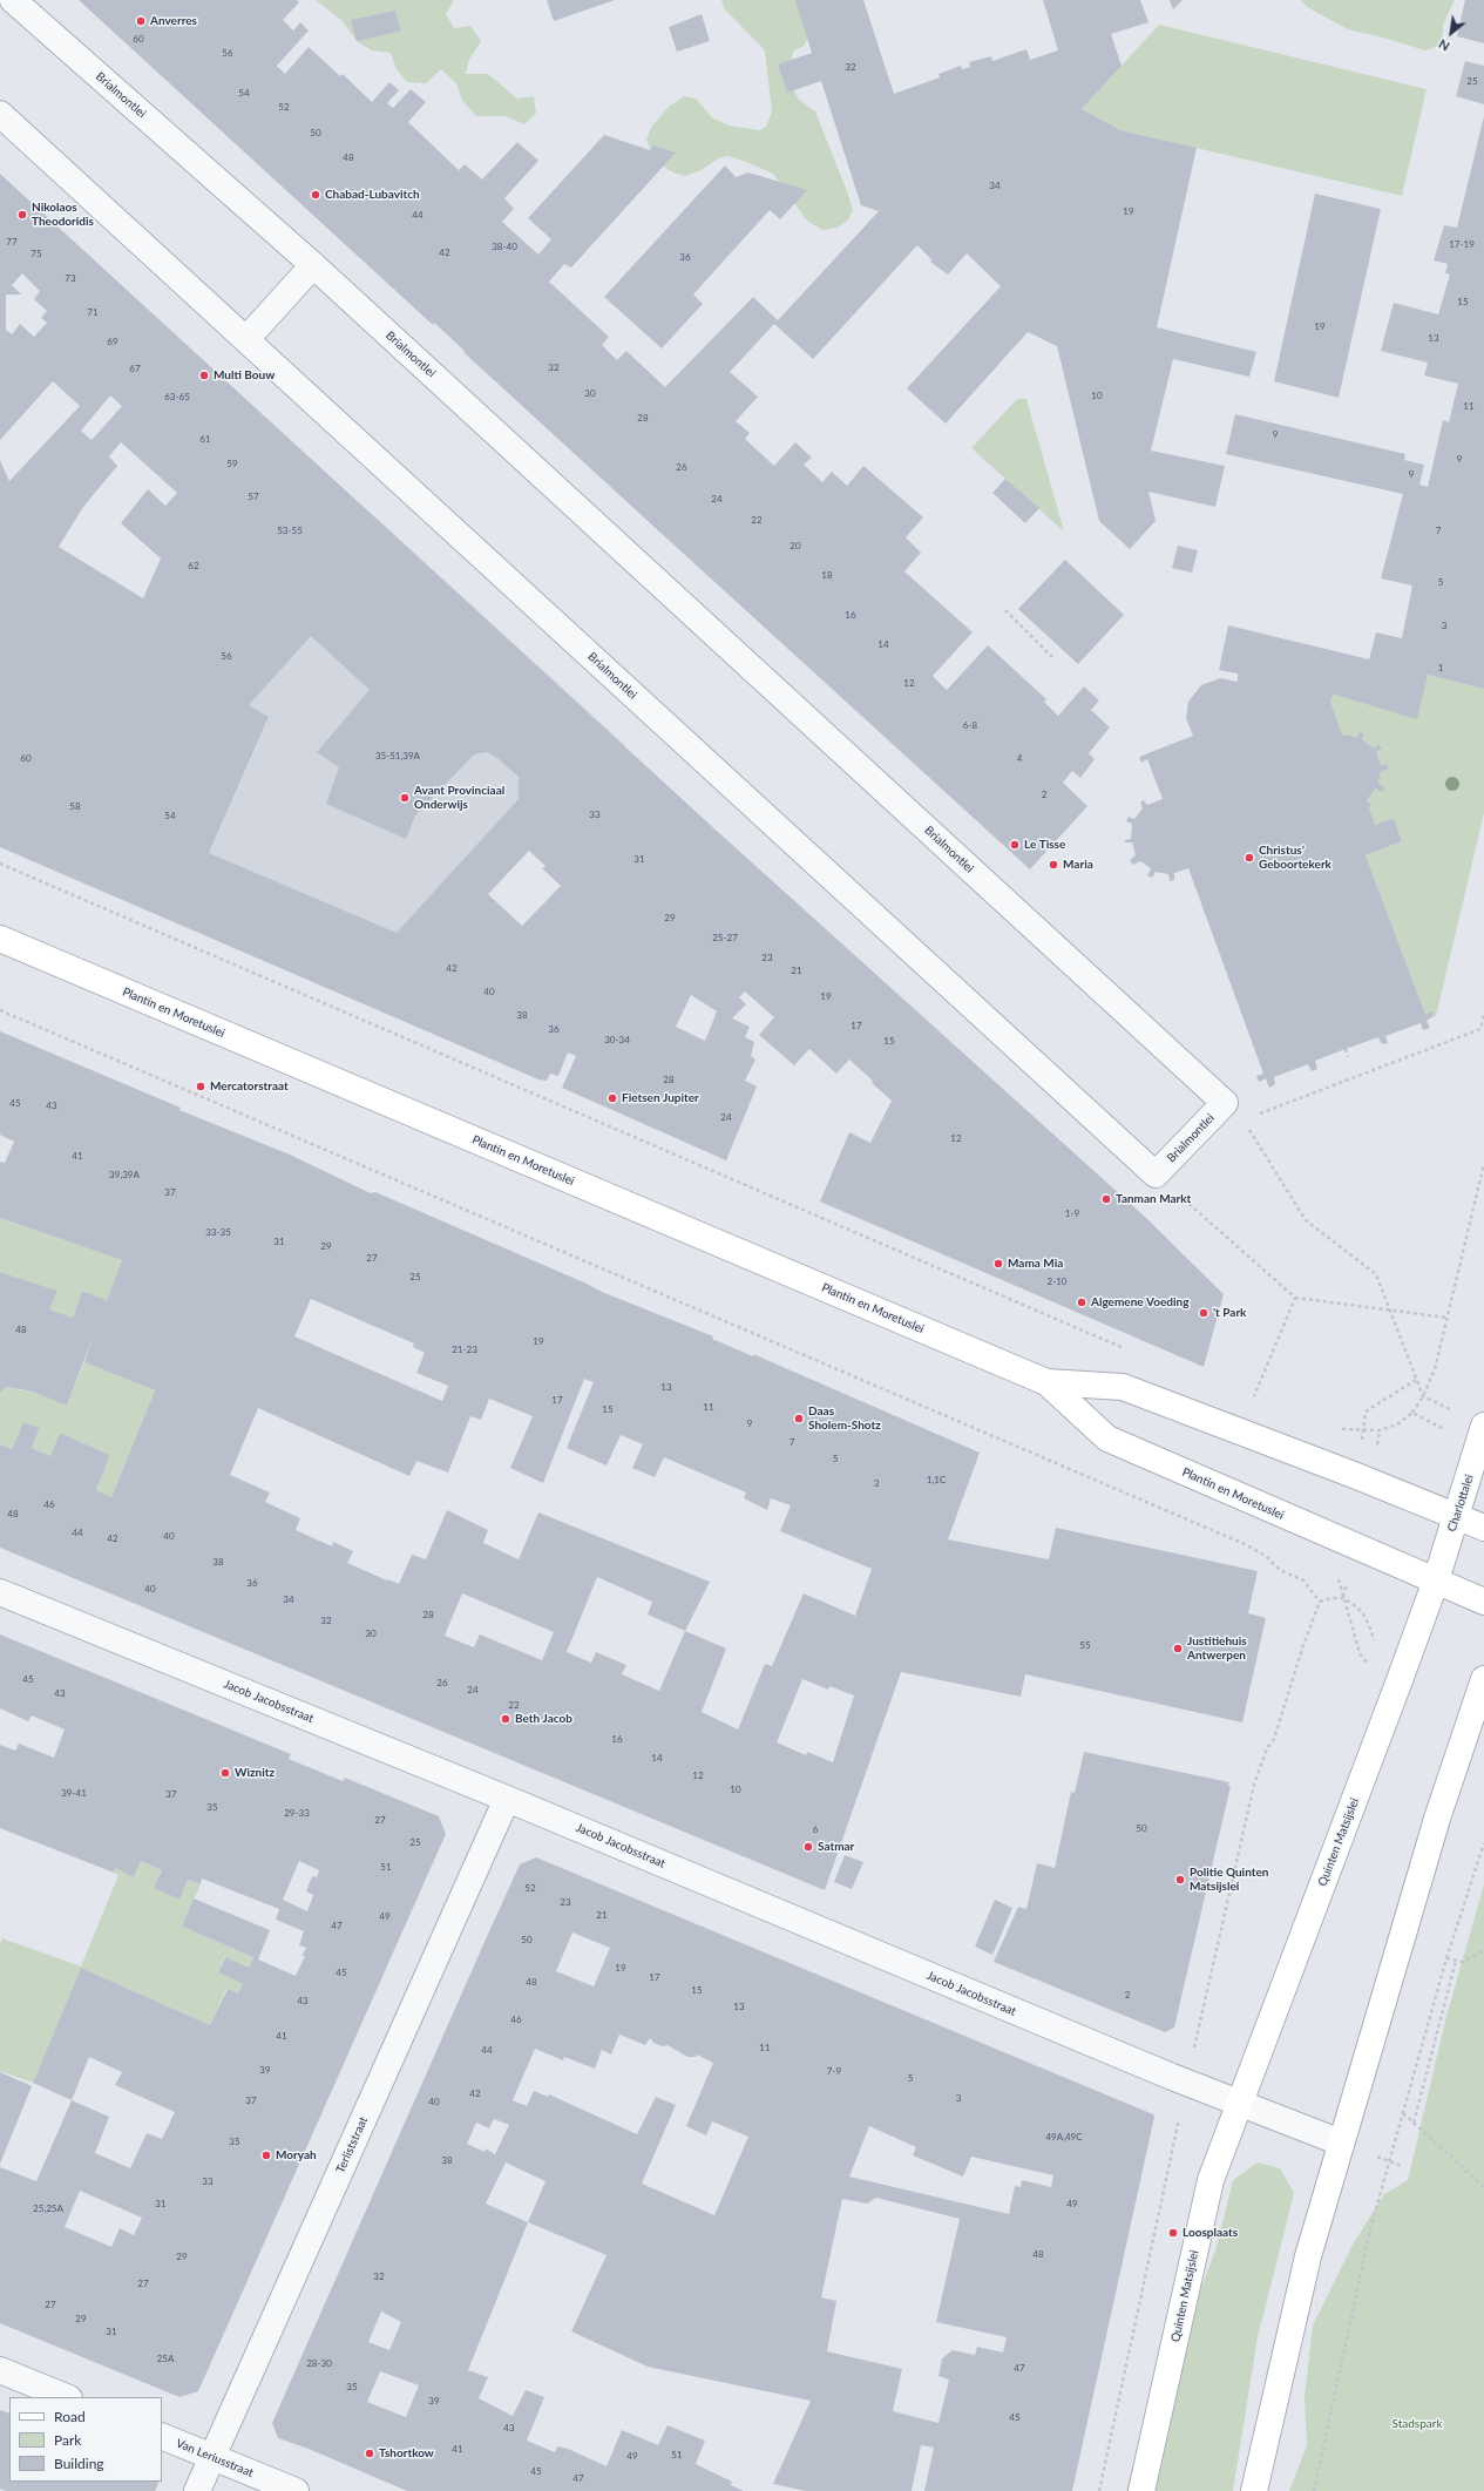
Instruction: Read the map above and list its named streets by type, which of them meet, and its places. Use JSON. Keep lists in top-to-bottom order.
{
  "streets": {
    "main road": ["Plantin en Moretuslei", "Charlottalei", "Quinten Matsijslei"],
    "street": [
      "Brialmontlei",
      "Jacob Jacobsstraat",
      "Terliststraat",
      "Van Leriusstraat"
    ]
  },
  "crossings": [
    ["Plantin en Moretuslei", "Charlottalei"],
    ["Plantin en Moretuslei", "Quinten Matsijslei"],
    ["Charlottalei", "Quinten Matsijslei"],
    ["Jacob Jacobsstraat", "Quinten Matsijslei"],
    ["Jacob Jacobsstraat", "Terliststraat"],
    ["Terliststraat", "Van Leriusstraat"]
  ],
  "parks": ["Stadspark"],
  "places": [
    "Anverres",
    "Chabad-Lubavitch",
    "Nikolaos Theodoridis",
    "Multi Bouw",
    "Avant Provinciaal Onderwijs",
    "Le Tisse",
    "Christus’ Geboortekerk",
    "Maria",
    "Mercatorstraat",
    "Fietsen Jupiter",
    "Tanman Markt",
    "Mama Mia",
    "Algemene Voeding",
    "'t Park",
    "Daas Sholem-Shotz",
    "Justitiehuis Antwerpen",
    "Beth Jacob",
    "Wiznitz",
    "Satmar",
    "Politie Quinten Matsijslei",
    "Moryah",
    "Loosplaats",
    "Tshortkow"
  ],
  "house_numbers": [
    "60",
    "56",
    "32",
    "25",
    "54",
    "52",
    "50",
    "48",
    "34",
    "19",
    "44",
    "77",
    "17-19",
    "38-40",
    "42",
    "75",
    "36",
    "73",
    "15",
    "71",
    "19",
    "13",
    "69",
    "32",
    "67",
    "30",
    "10",
    "63-65",
    "11",
    "28",
    "9",
    "61",
    "9",
    "59",
    "26",
    "9",
    "57",
    "24",
    "22",
    "53-55",
    "7",
    "20",
    "62",
    "18",
    "5",
    "16",
    "3",
    "14",
    "56",
    "1",
    "12",
    "6-8",
    "35-51,39A",
    "60",
    "4",
    "2",
    "58",
    "33",
    "54",
    "31",
    "29",
    "25-27",
    "23",
    "42",
    "21",
    "40",
    "19",
    "38",
    "17",
    "36",
    "30-34",
    "15",
    "28",
    "45",
    "43",
    "24",
    "12",
    "41",
    "39,39A",
    "37",
    "1-9",
    "33-35",
    "31",
    "29",
    "27",
    "25",
    "2-10",
    "48",
    "19",
    "21-23",
    "13",
    "17",
    "11",
    "15",
    "9",
    "7",
    "5",
    "1,1C",
    "3",
    "46",
    "48",
    "44",
    "40",
    "42",
    "38",
    "36",
    "40",
    "34",
    "28",
    "32",
    "30",
    "55",
    "45",
    "26",
    "24",
    "43",
    "22",
    "16",
    "14",
    "12",
    "10",
    "39-41",
    "37",
    "35",
    "29-33",
    "27",
    "50",
    "6",
    "25",
    "51",
    "52",
    "23",
    "21",
    "49",
    "47",
    "50",
    "19",
    "45",
    "17",
    "48",
    "15",
    "2",
    "43",
    "13",
    "46",
    "41",
    "11",
    "44",
    "39",
    "7-9",
    "5",
    "42",
    "3",
    "37",
    "40",
    "49A,49C",
    "35",
    "38",
    "33",
    "31",
    "49",
    "25,25A",
    "48",
    "29",
    "32",
    "27",
    "27",
    "29",
    "31",
    "25A",
    "28-30",
    "47",
    "35",
    "39",
    "45",
    "43",
    "41",
    "51",
    "49",
    "45",
    "47"
  ],
  "legend": ["Road", "Park", "Building"],
  "north": "bottom left"
}
